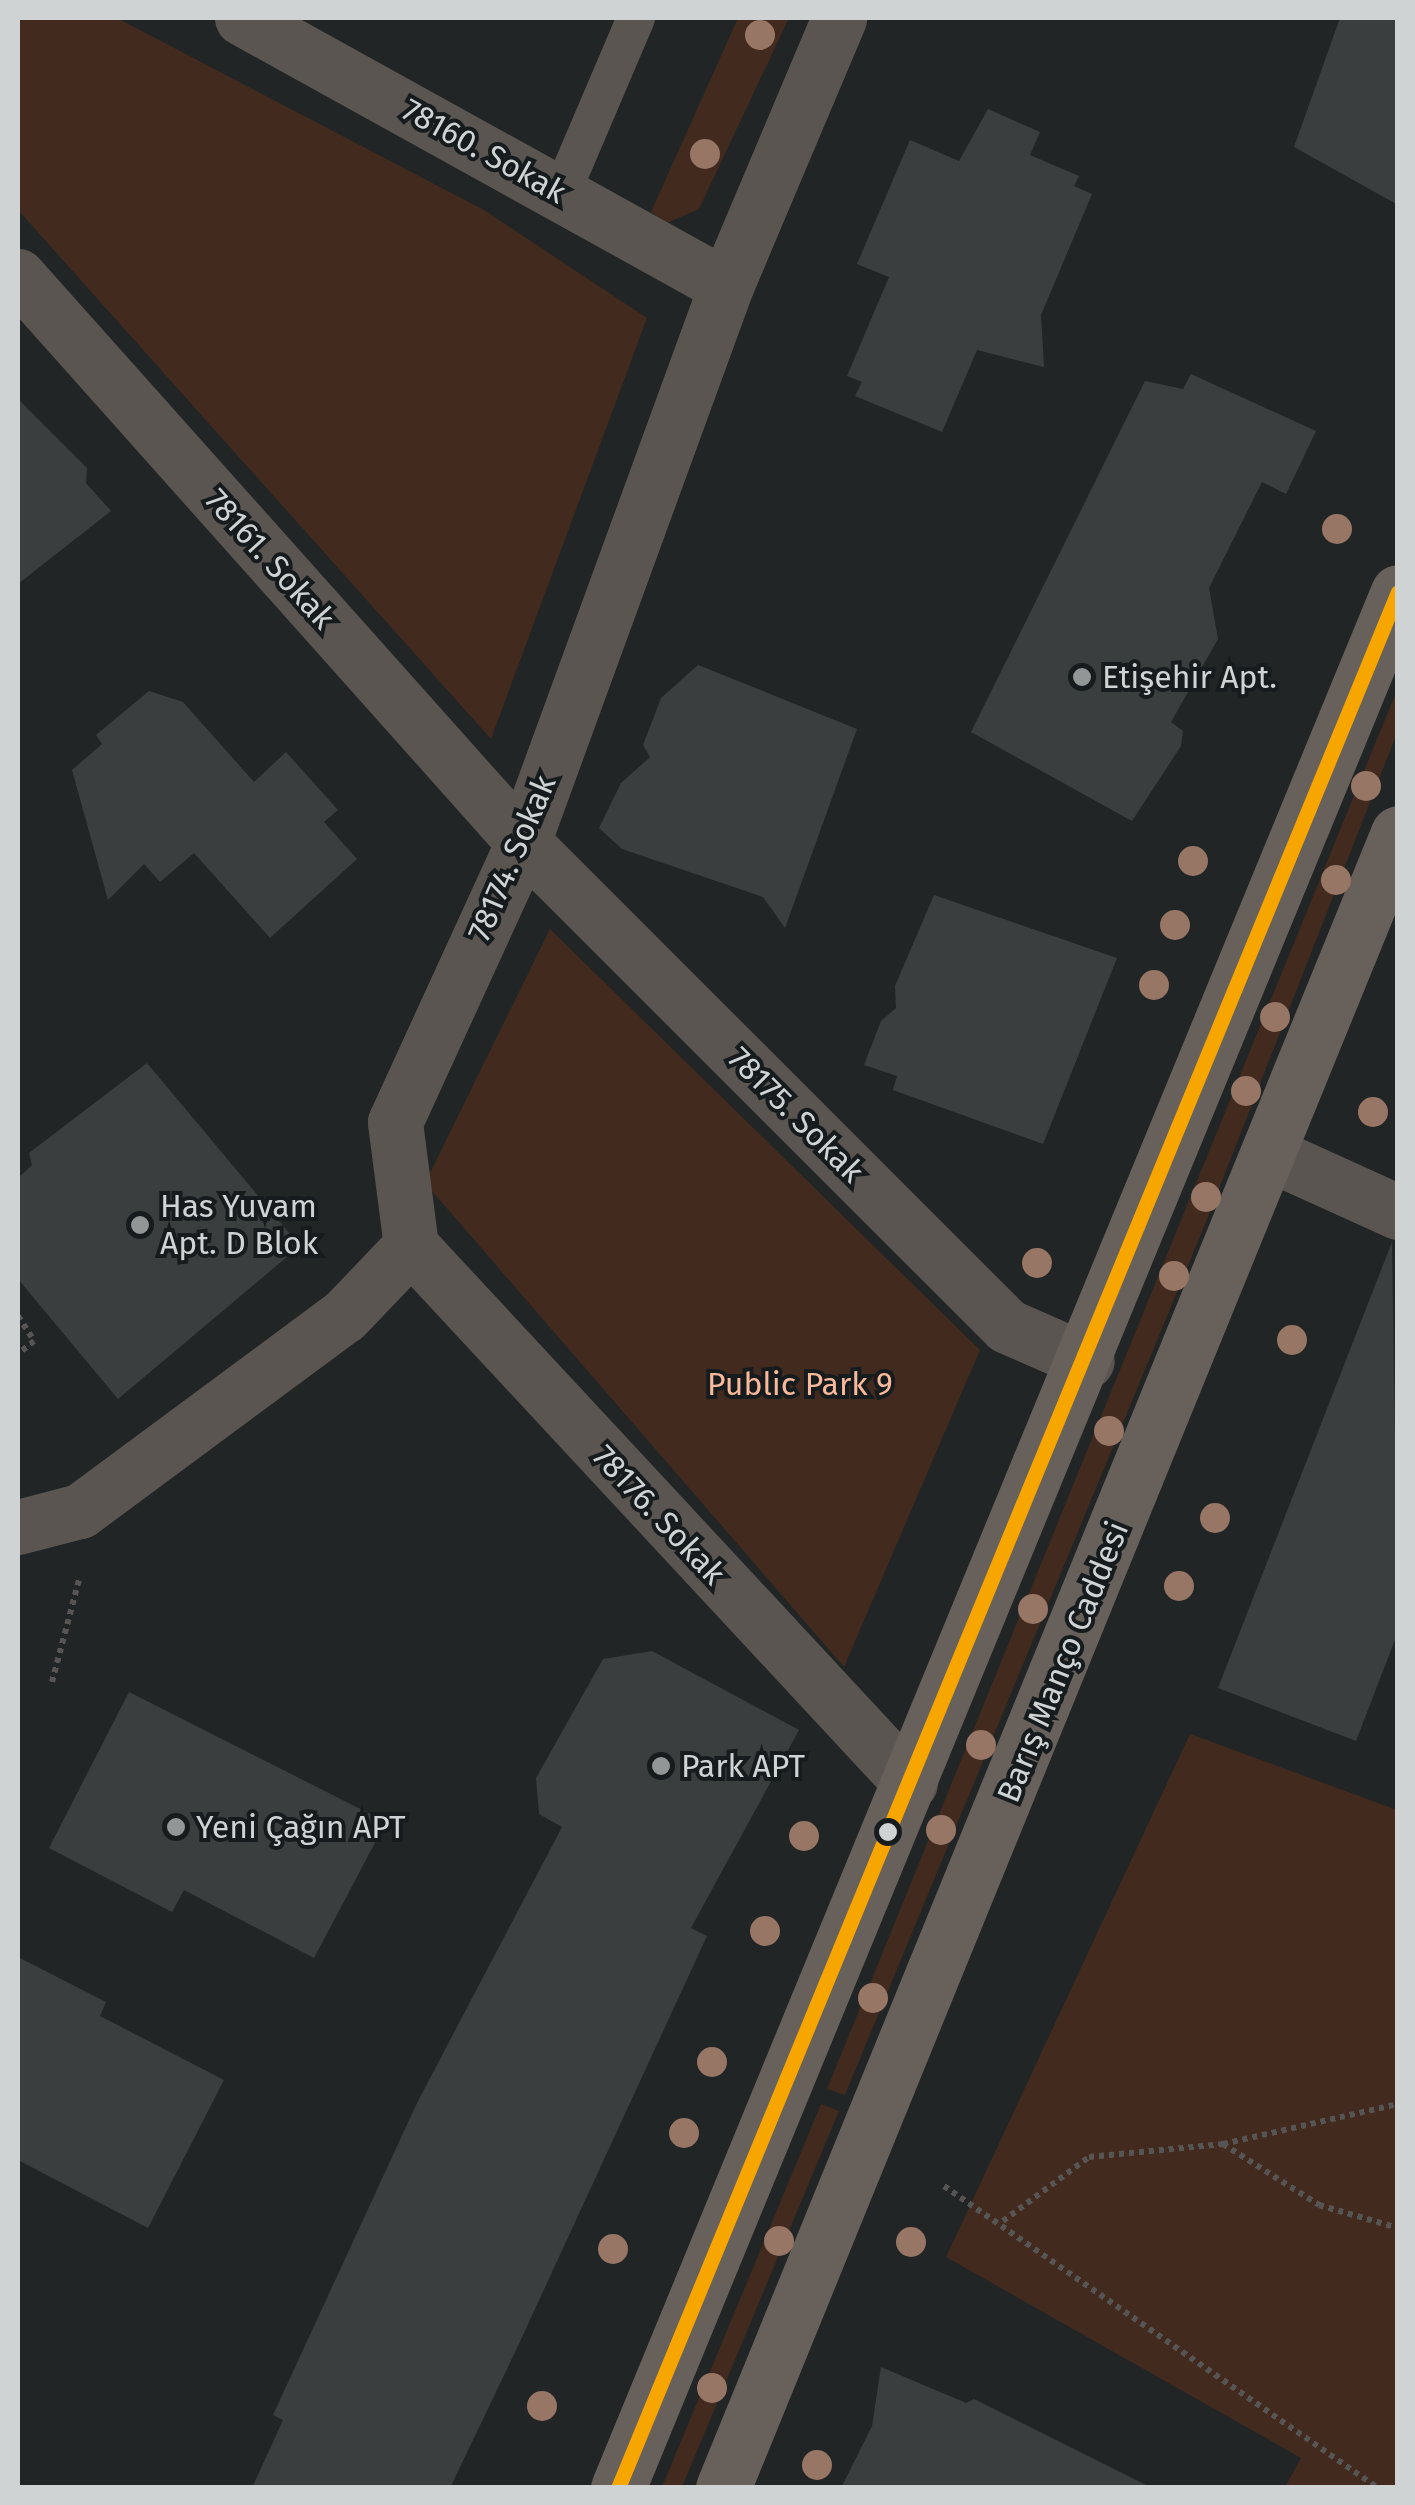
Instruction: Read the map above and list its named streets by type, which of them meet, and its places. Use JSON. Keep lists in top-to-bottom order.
{
  "streets": {
    "main road": ["Barış Manço Caddesi"],
    "street": [
      "78160. Sokak",
      "78161. Sokak",
      "78174. Sokak",
      "78175. Sokak",
      "78176. Sokak"
    ]
  },
  "crossings": [
    ["78160. Sokak", "78174. Sokak"],
    ["78161. Sokak", "78174. Sokak"],
    ["78161. Sokak", "78175. Sokak"],
    ["78174. Sokak", "78175. Sokak"],
    ["78174. Sokak", "78176. Sokak"]
  ],
  "parks": ["Public Park 9"],
  "places": [
    "Etişehir Apt.",
    "Has Yuvam Apt. D Blok",
    "Park APT",
    "Yeni Çağın APT"
  ]
}
